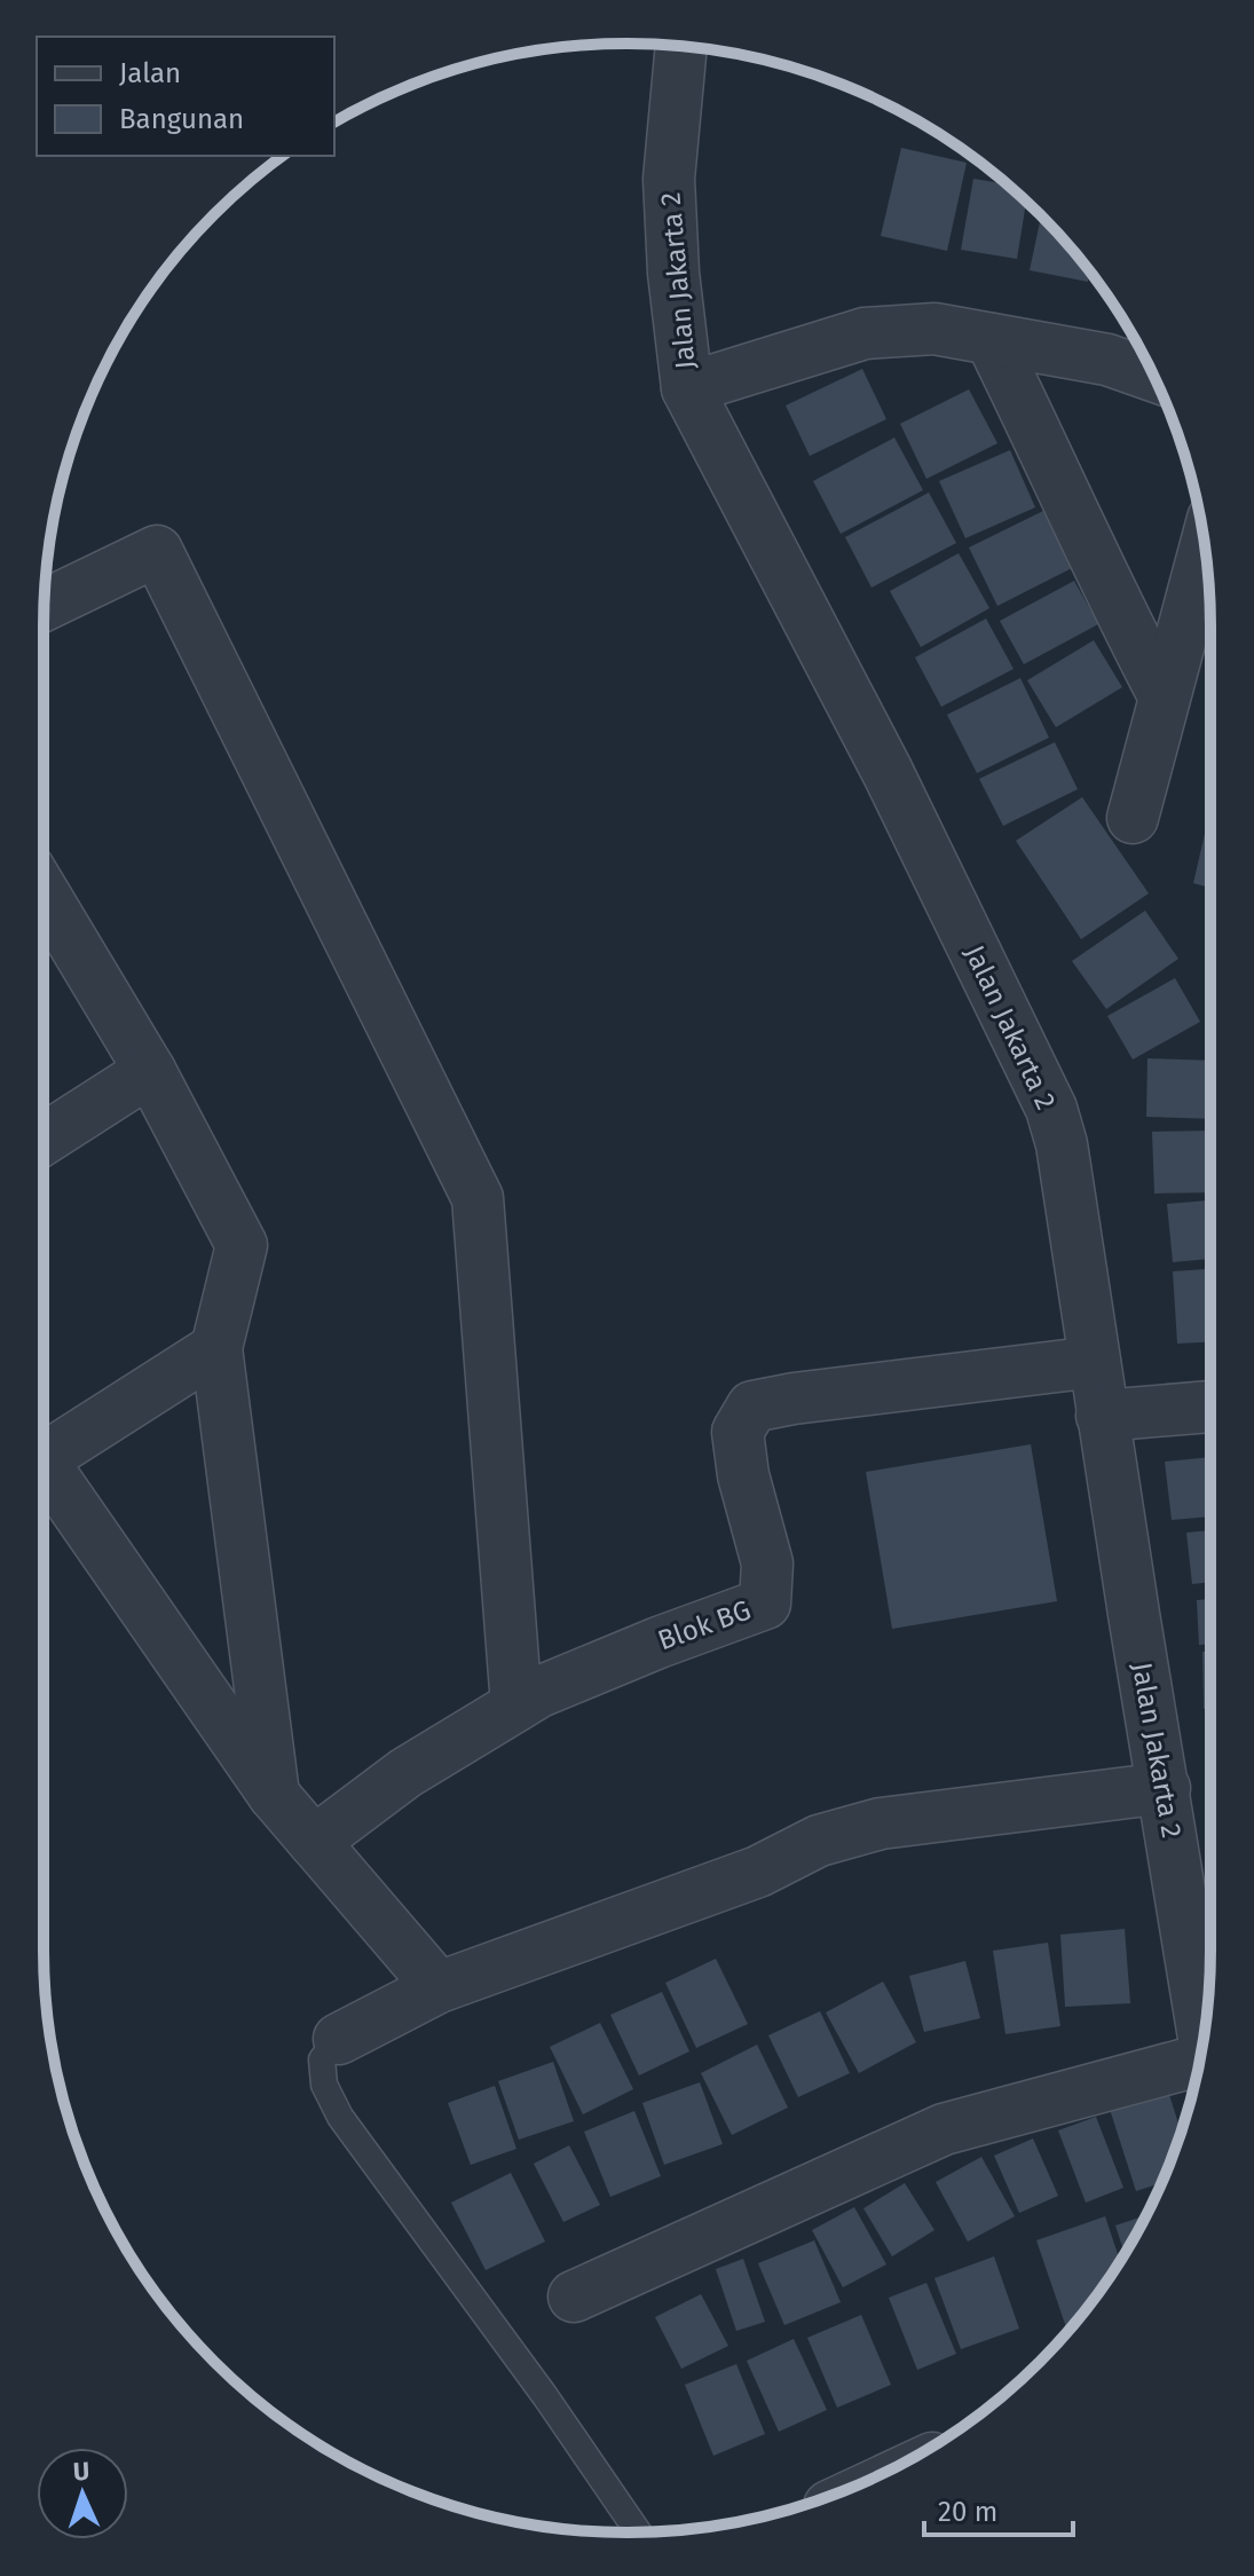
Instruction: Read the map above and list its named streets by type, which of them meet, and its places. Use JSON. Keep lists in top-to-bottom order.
{
  "streets": {
    "street": ["Jalan Jakarta 2", "Blok BG"]
  },
  "crossings": [
    ["Jalan Jakarta 2", "Blok BG"]
  ],
  "legend": ["Jalan", "Bangunan"],
  "scale_bar": "20 m",
  "north": "top"
}
